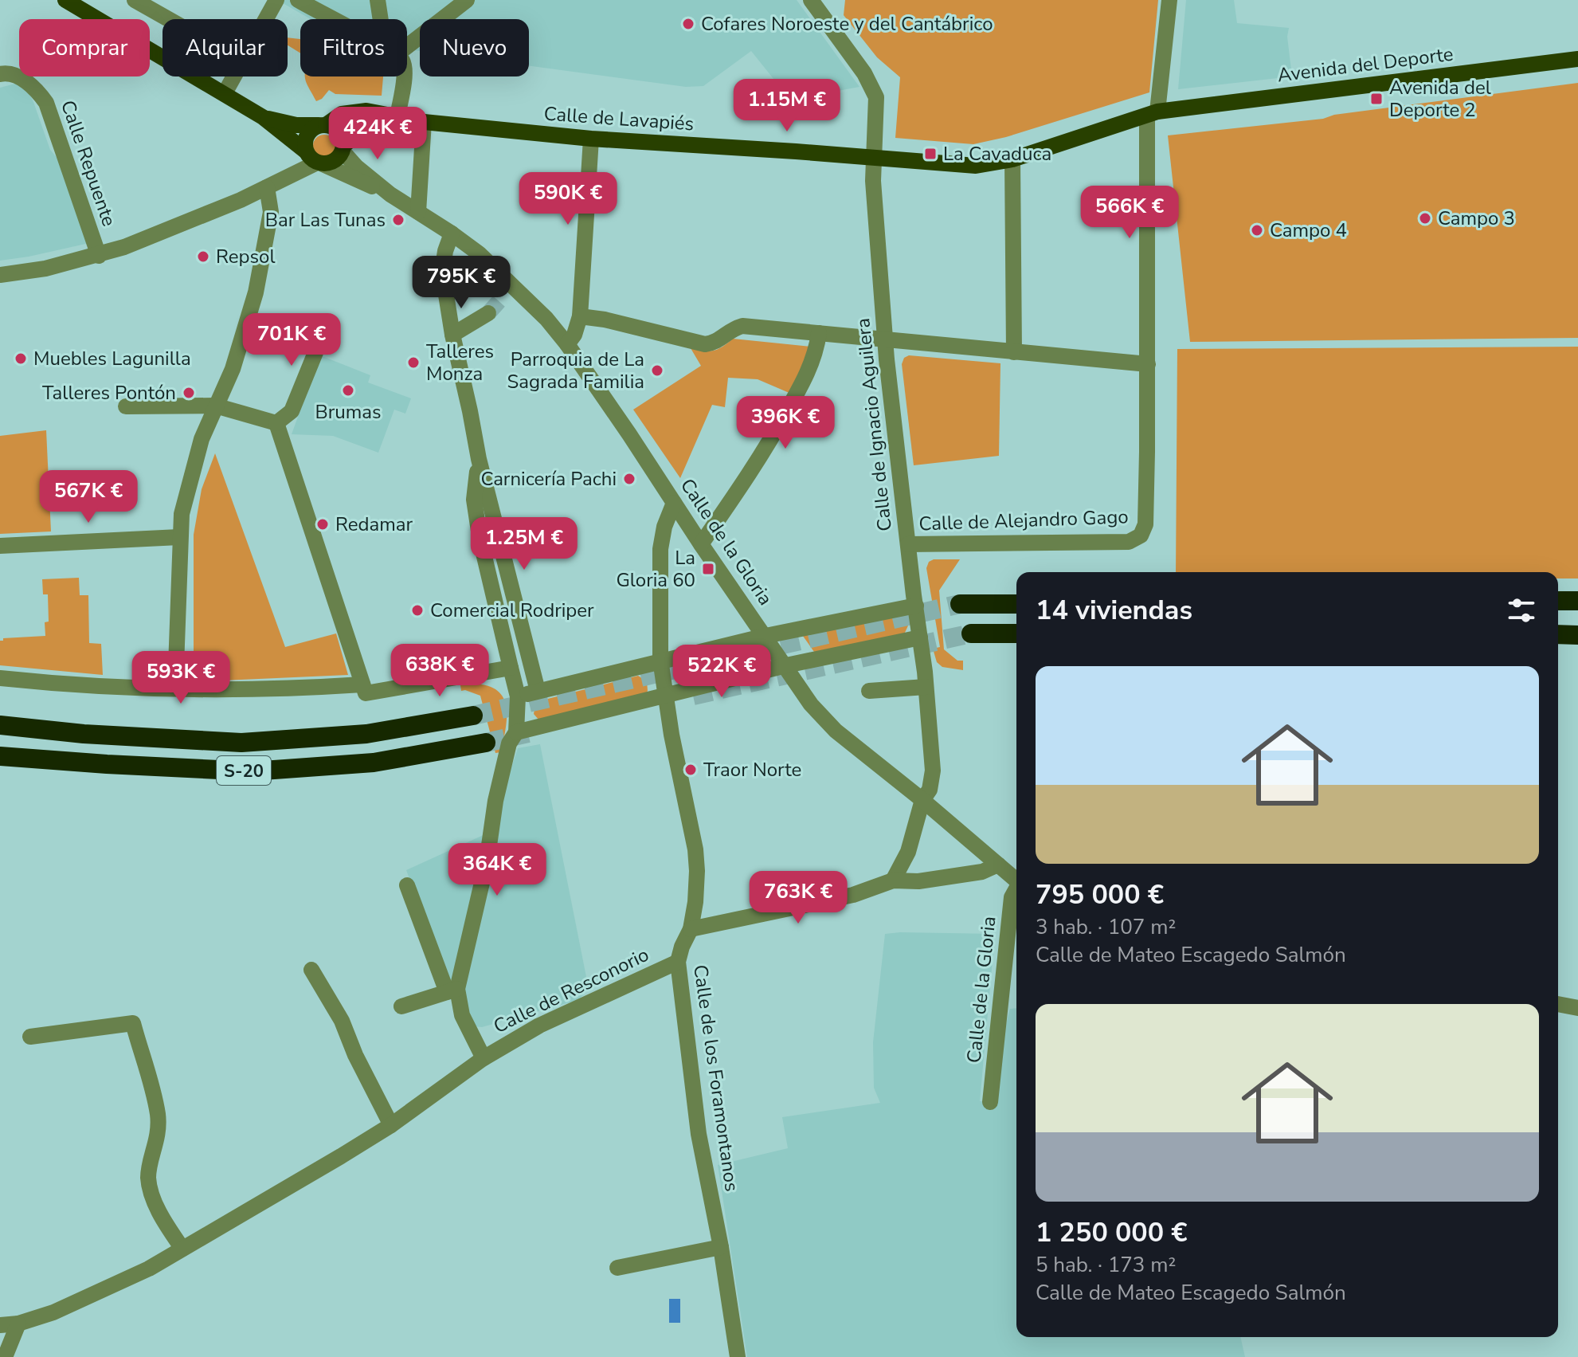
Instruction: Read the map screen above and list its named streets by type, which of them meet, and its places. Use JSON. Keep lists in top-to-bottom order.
{
  "streets": {
    "highway": ["S-20"],
    "main road": ["Avenida del Deporte", "Calle de Lavapiés"],
    "street": [
      "Calle Repuente",
      "Calle de Ignacio Aguilera",
      "Calle de Alejandro Gago",
      "Calle de la Gloria",
      "Calle de Resconorio",
      "Calle de los Foramontanos"
    ]
  },
  "crossings": [
    ["Avenida del Deporte", "Calle de Lavapiés"],
    ["Calle de Lavapiés", "Calle Repuente"],
    ["Calle de Lavapiés", "Calle de Ignacio Aguilera"],
    ["Calle de Lavapiés", "Calle de la Gloria"],
    ["Calle Repuente", "Calle de la Gloria"],
    ["Calle de Ignacio Aguilera", "Calle de Alejandro Gago"],
    ["Calle de Ignacio Aguilera", "Calle de la Gloria"],
    ["Calle de la Gloria", "Calle de los Foramontanos"],
    ["Calle de Resconorio", "Calle de los Foramontanos"]
  ],
  "places": {
    "other": [
      "Cofares Noroeste y del Cantábrico",
      "Campo 3",
      "Bar Las Tunas",
      "Campo 4",
      "Repsol",
      "Muebles Lagunilla",
      "Talleres Monza",
      "Parroquia de La Sagrada Familia",
      "Brumas",
      "Talleres Pontón",
      "Carnicería Pachi",
      "Redamar",
      "Comercial Rodriper",
      "Traor Norte"
    ],
    "transit": ["Avenida del Deporte 2", "La Cavaduca", "La Gloria 60"]
  },
  "page": {
    "chip": [
      "Comprar",
      "Alquilar",
      "Filtros",
      "Nuevo"
    ],
    "price": [
      "1.15M €",
      "424K €",
      "590K €",
      "566K €",
      "795K €",
      "701K €",
      "396K €",
      "567K €",
      "1.25M €",
      "638K €",
      "522K €",
      "593K €",
      "364K €",
      "763K €"
    ],
    "heading": "14 viviendas",
    "list": [
      {
        "name": "795 000 €",
        "note": "3 hab. · 107 m² · Calle de Mateo Escagedo Salmón"
      },
      {
        "name": "1 250 000 €",
        "note": "5 hab. · 173 m² · Calle de Mateo Escagedo Salmón"
      }
    ]
  }
}
